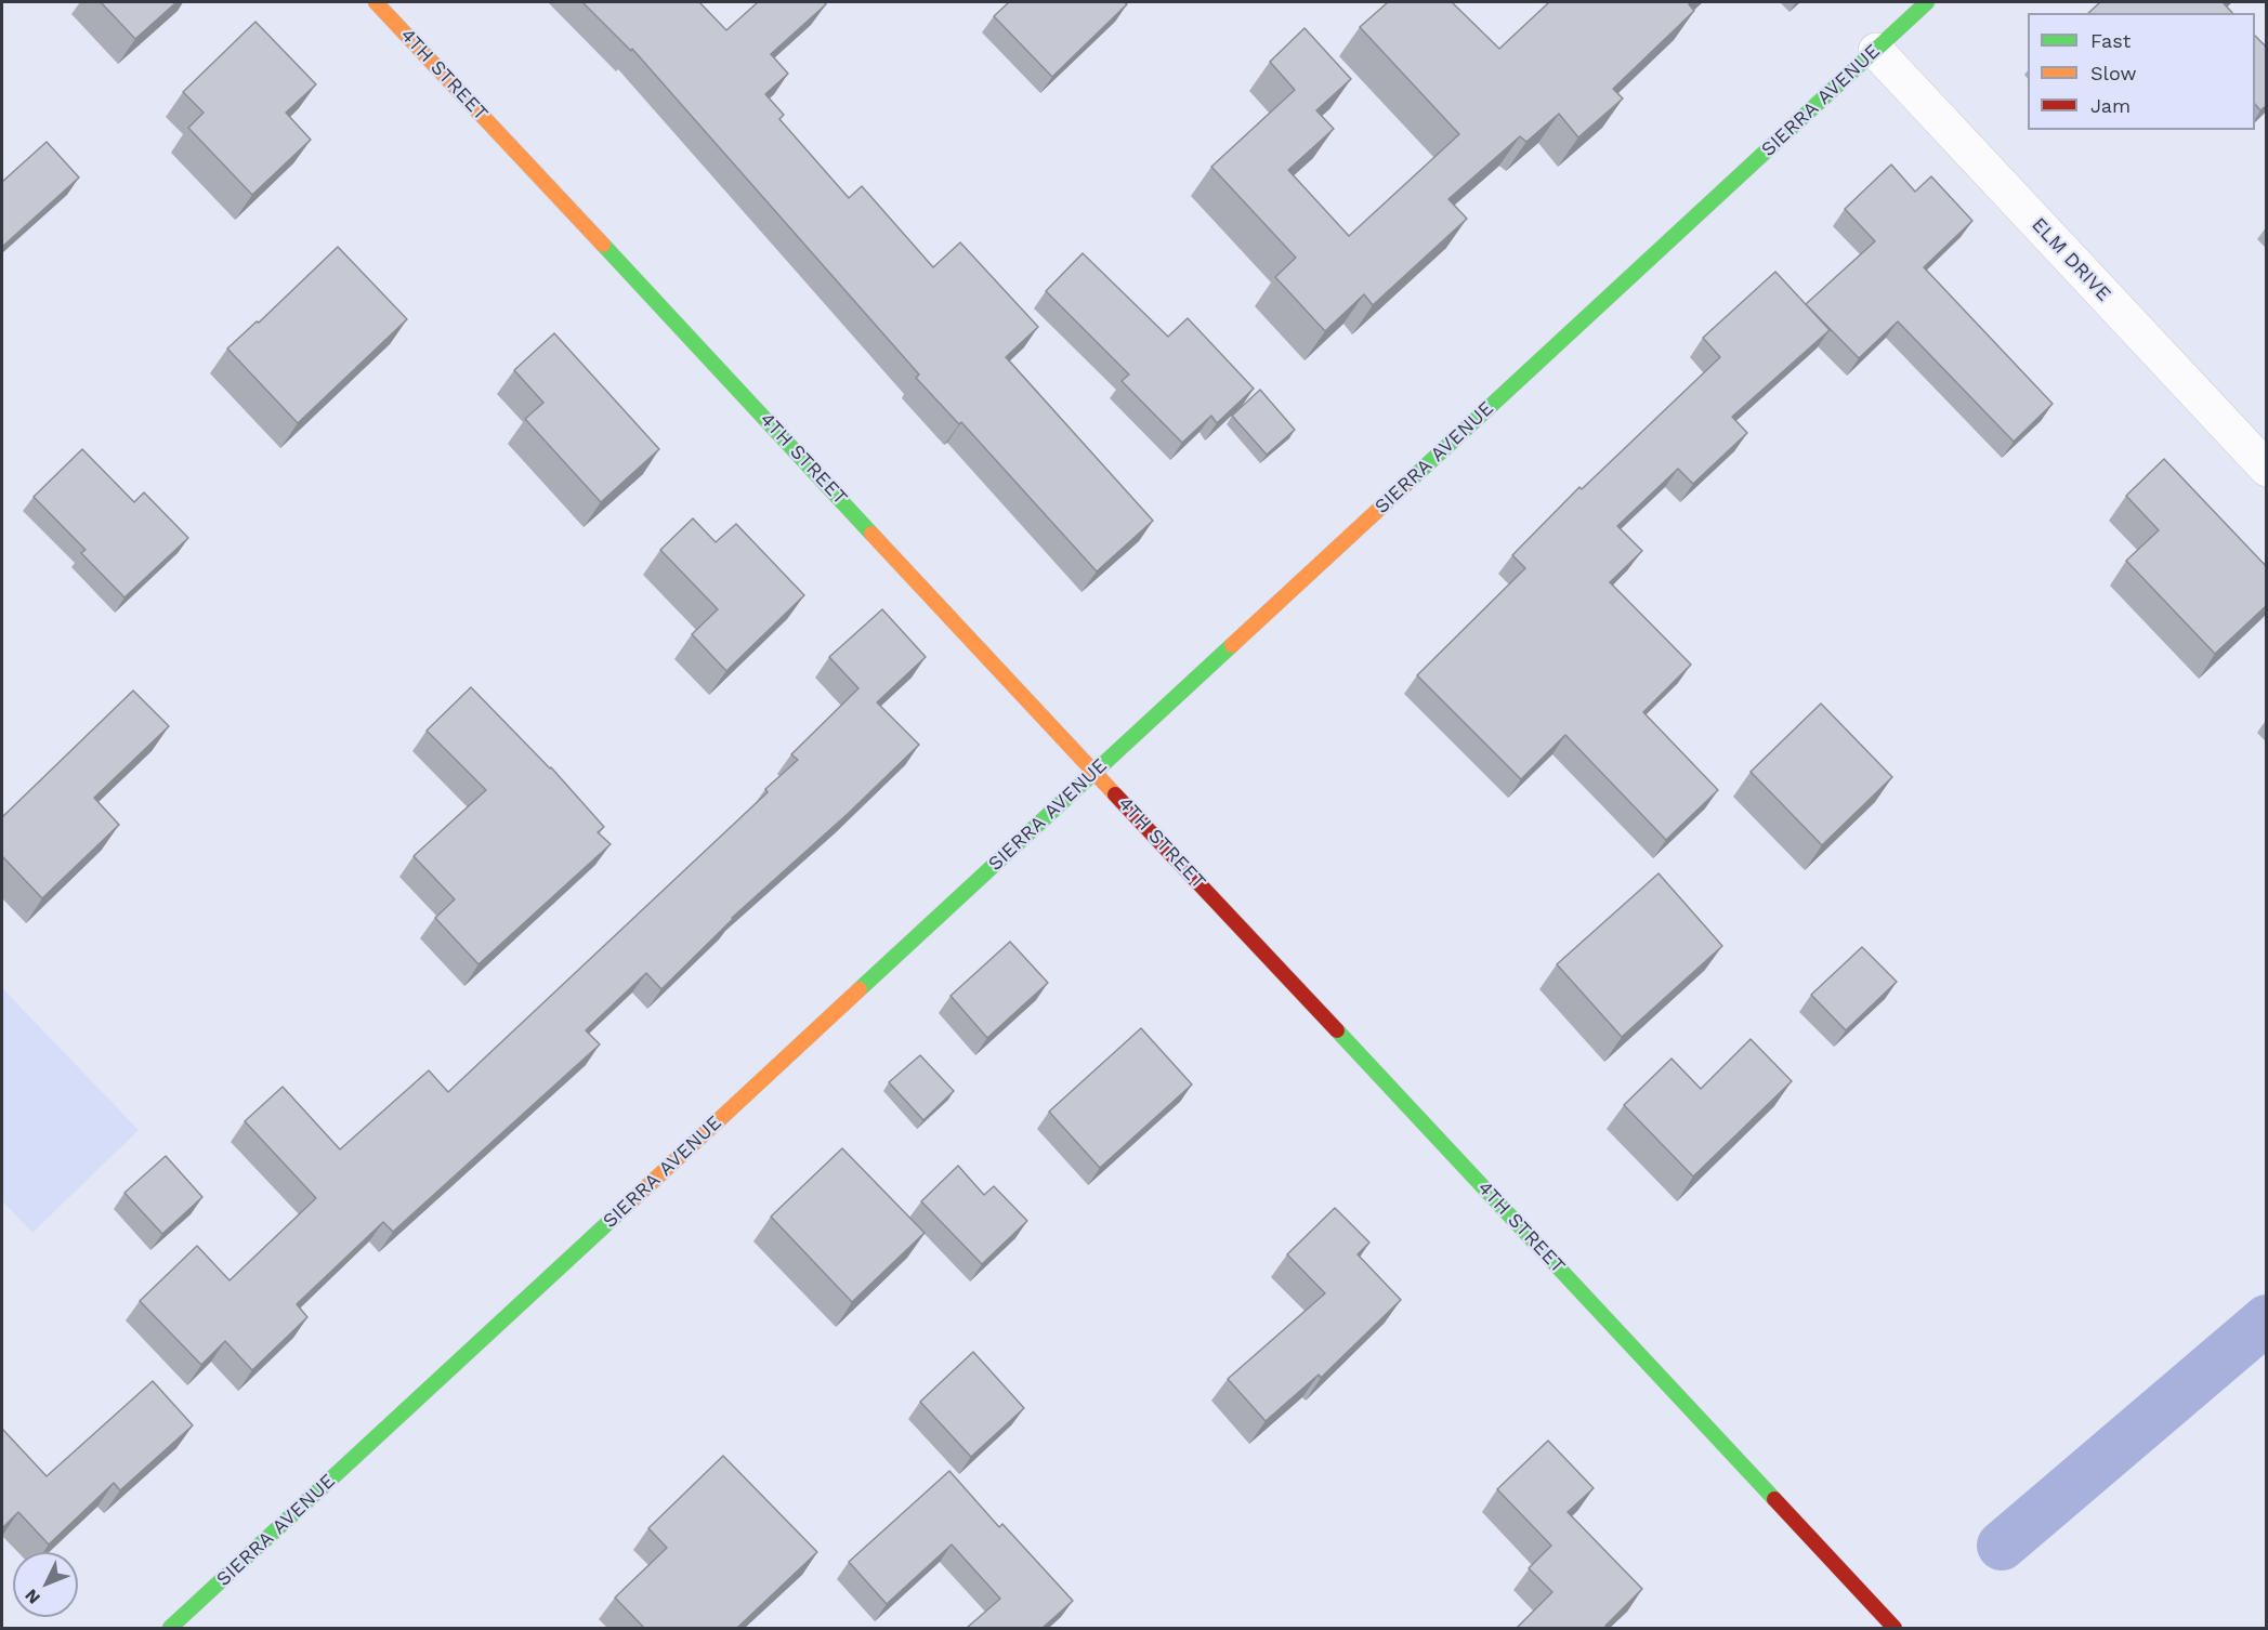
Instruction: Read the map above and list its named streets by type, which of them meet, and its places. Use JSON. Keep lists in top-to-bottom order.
{
  "streets": {
    "street": ["4TH STREET", "SIERRA AVENUE", "ELM DRIVE"]
  },
  "crossings": [
    ["4TH STREET", "SIERRA AVENUE"],
    ["SIERRA AVENUE", "ELM DRIVE"]
  ],
  "legend": ["Fast", "Slow", "Jam"],
  "north": "bottom left"
}
